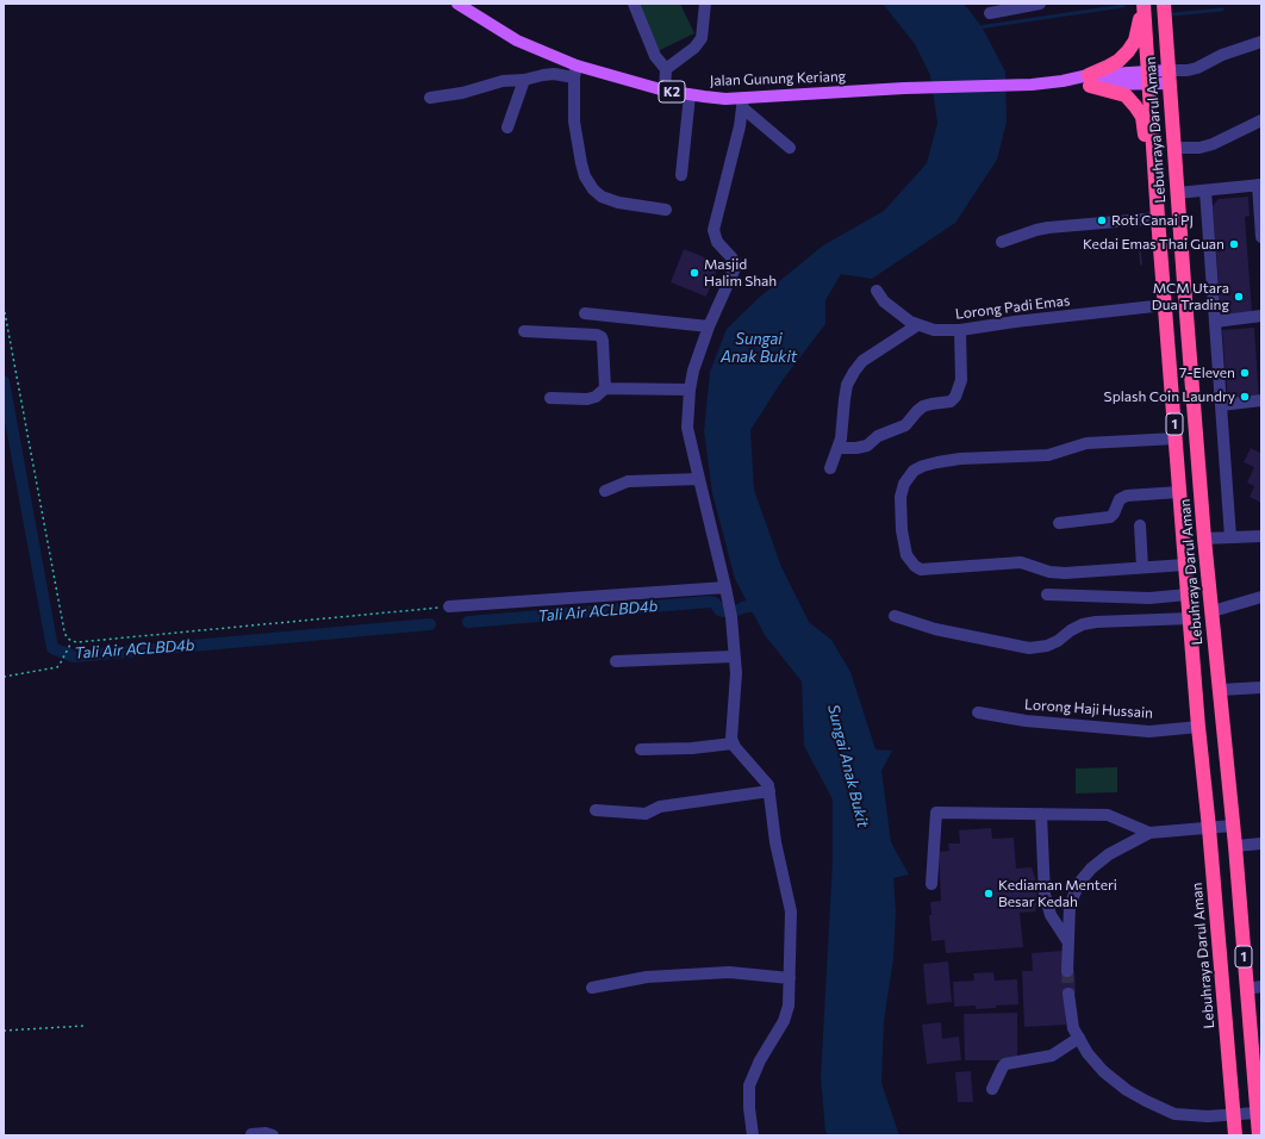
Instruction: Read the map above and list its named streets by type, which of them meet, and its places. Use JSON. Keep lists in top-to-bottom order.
{
  "streets": {
    "highway": ["Lebuhraya Darul Aman", "1"],
    "main road": ["Jalan Gunung Keriang", "K2"],
    "street": ["Lorong Padi Emas", "Lorong Haji Hussain"]
  },
  "crossings": [
    ["Jalan Gunung Keriang", "Lebuhraya Darul Aman"],
    ["Lebuhraya Darul Aman", "Lorong Padi Emas"],
    ["Lebuhraya Darul Aman", "Lorong Haji Hussain"]
  ],
  "water": ["Sungai Anak Bukit", "Tali Air ACLBD4b"],
  "places": [
    "Roti Canai PJ",
    "Kedai Emas Thai Guan",
    "Masjid Halim Shah",
    "MCM Utara Dua Trading",
    "7-Eleven",
    "Splash Coin Laundry",
    "Kediaman Menteri Besar Kedah"
  ]
}
